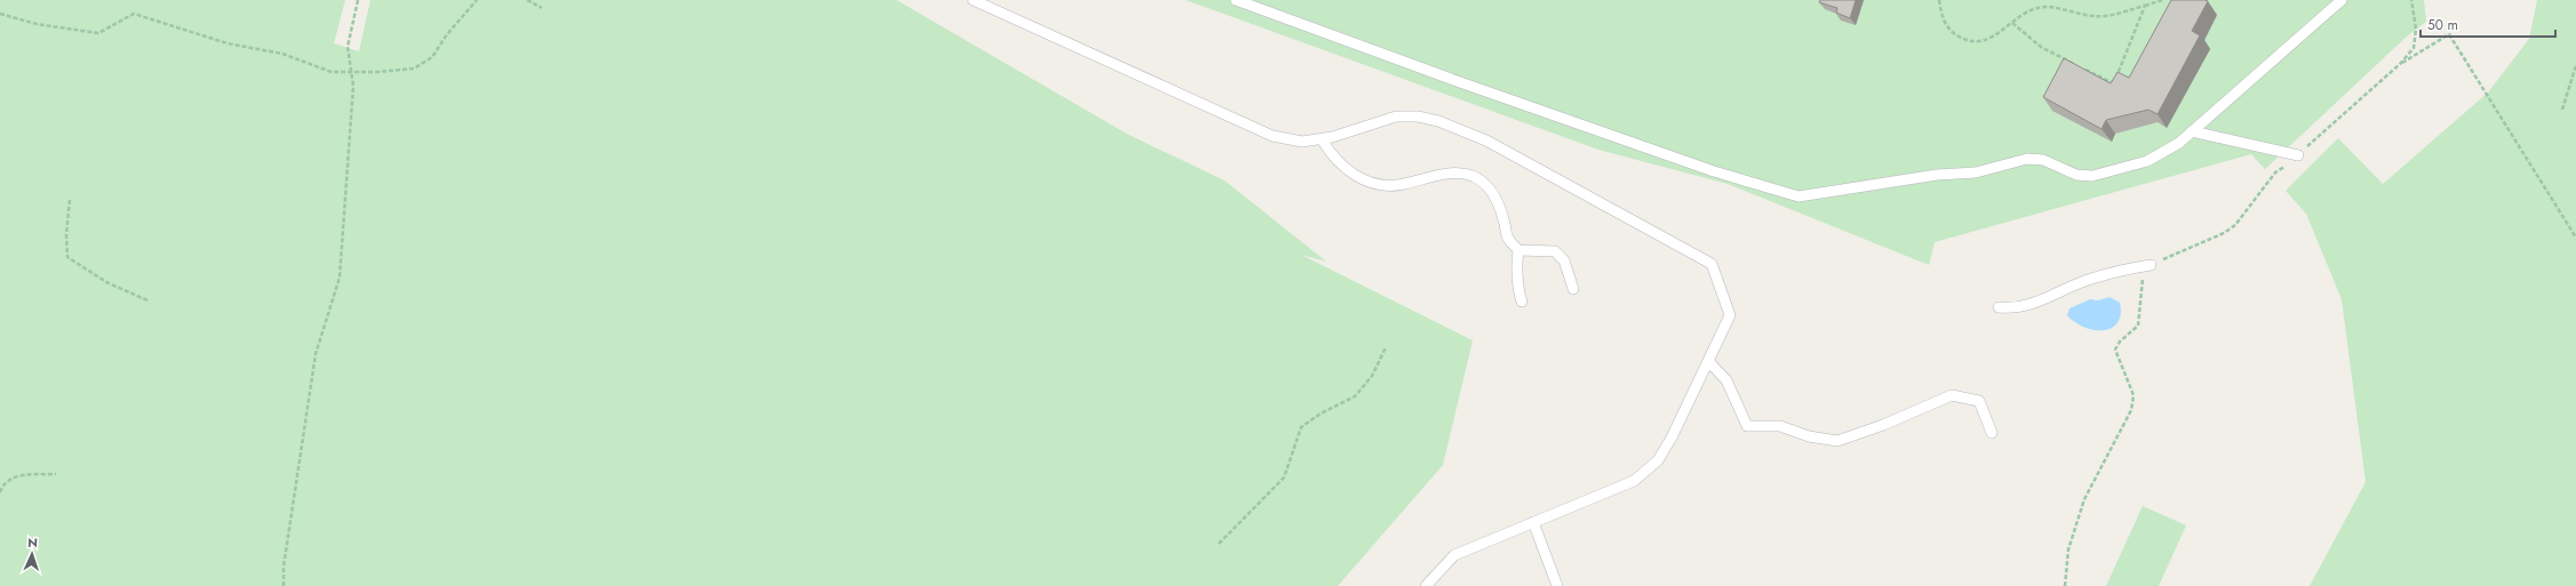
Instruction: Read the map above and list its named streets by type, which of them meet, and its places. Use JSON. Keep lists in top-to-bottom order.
{
  "scale_bar": "50 m",
  "north": "top"
}
